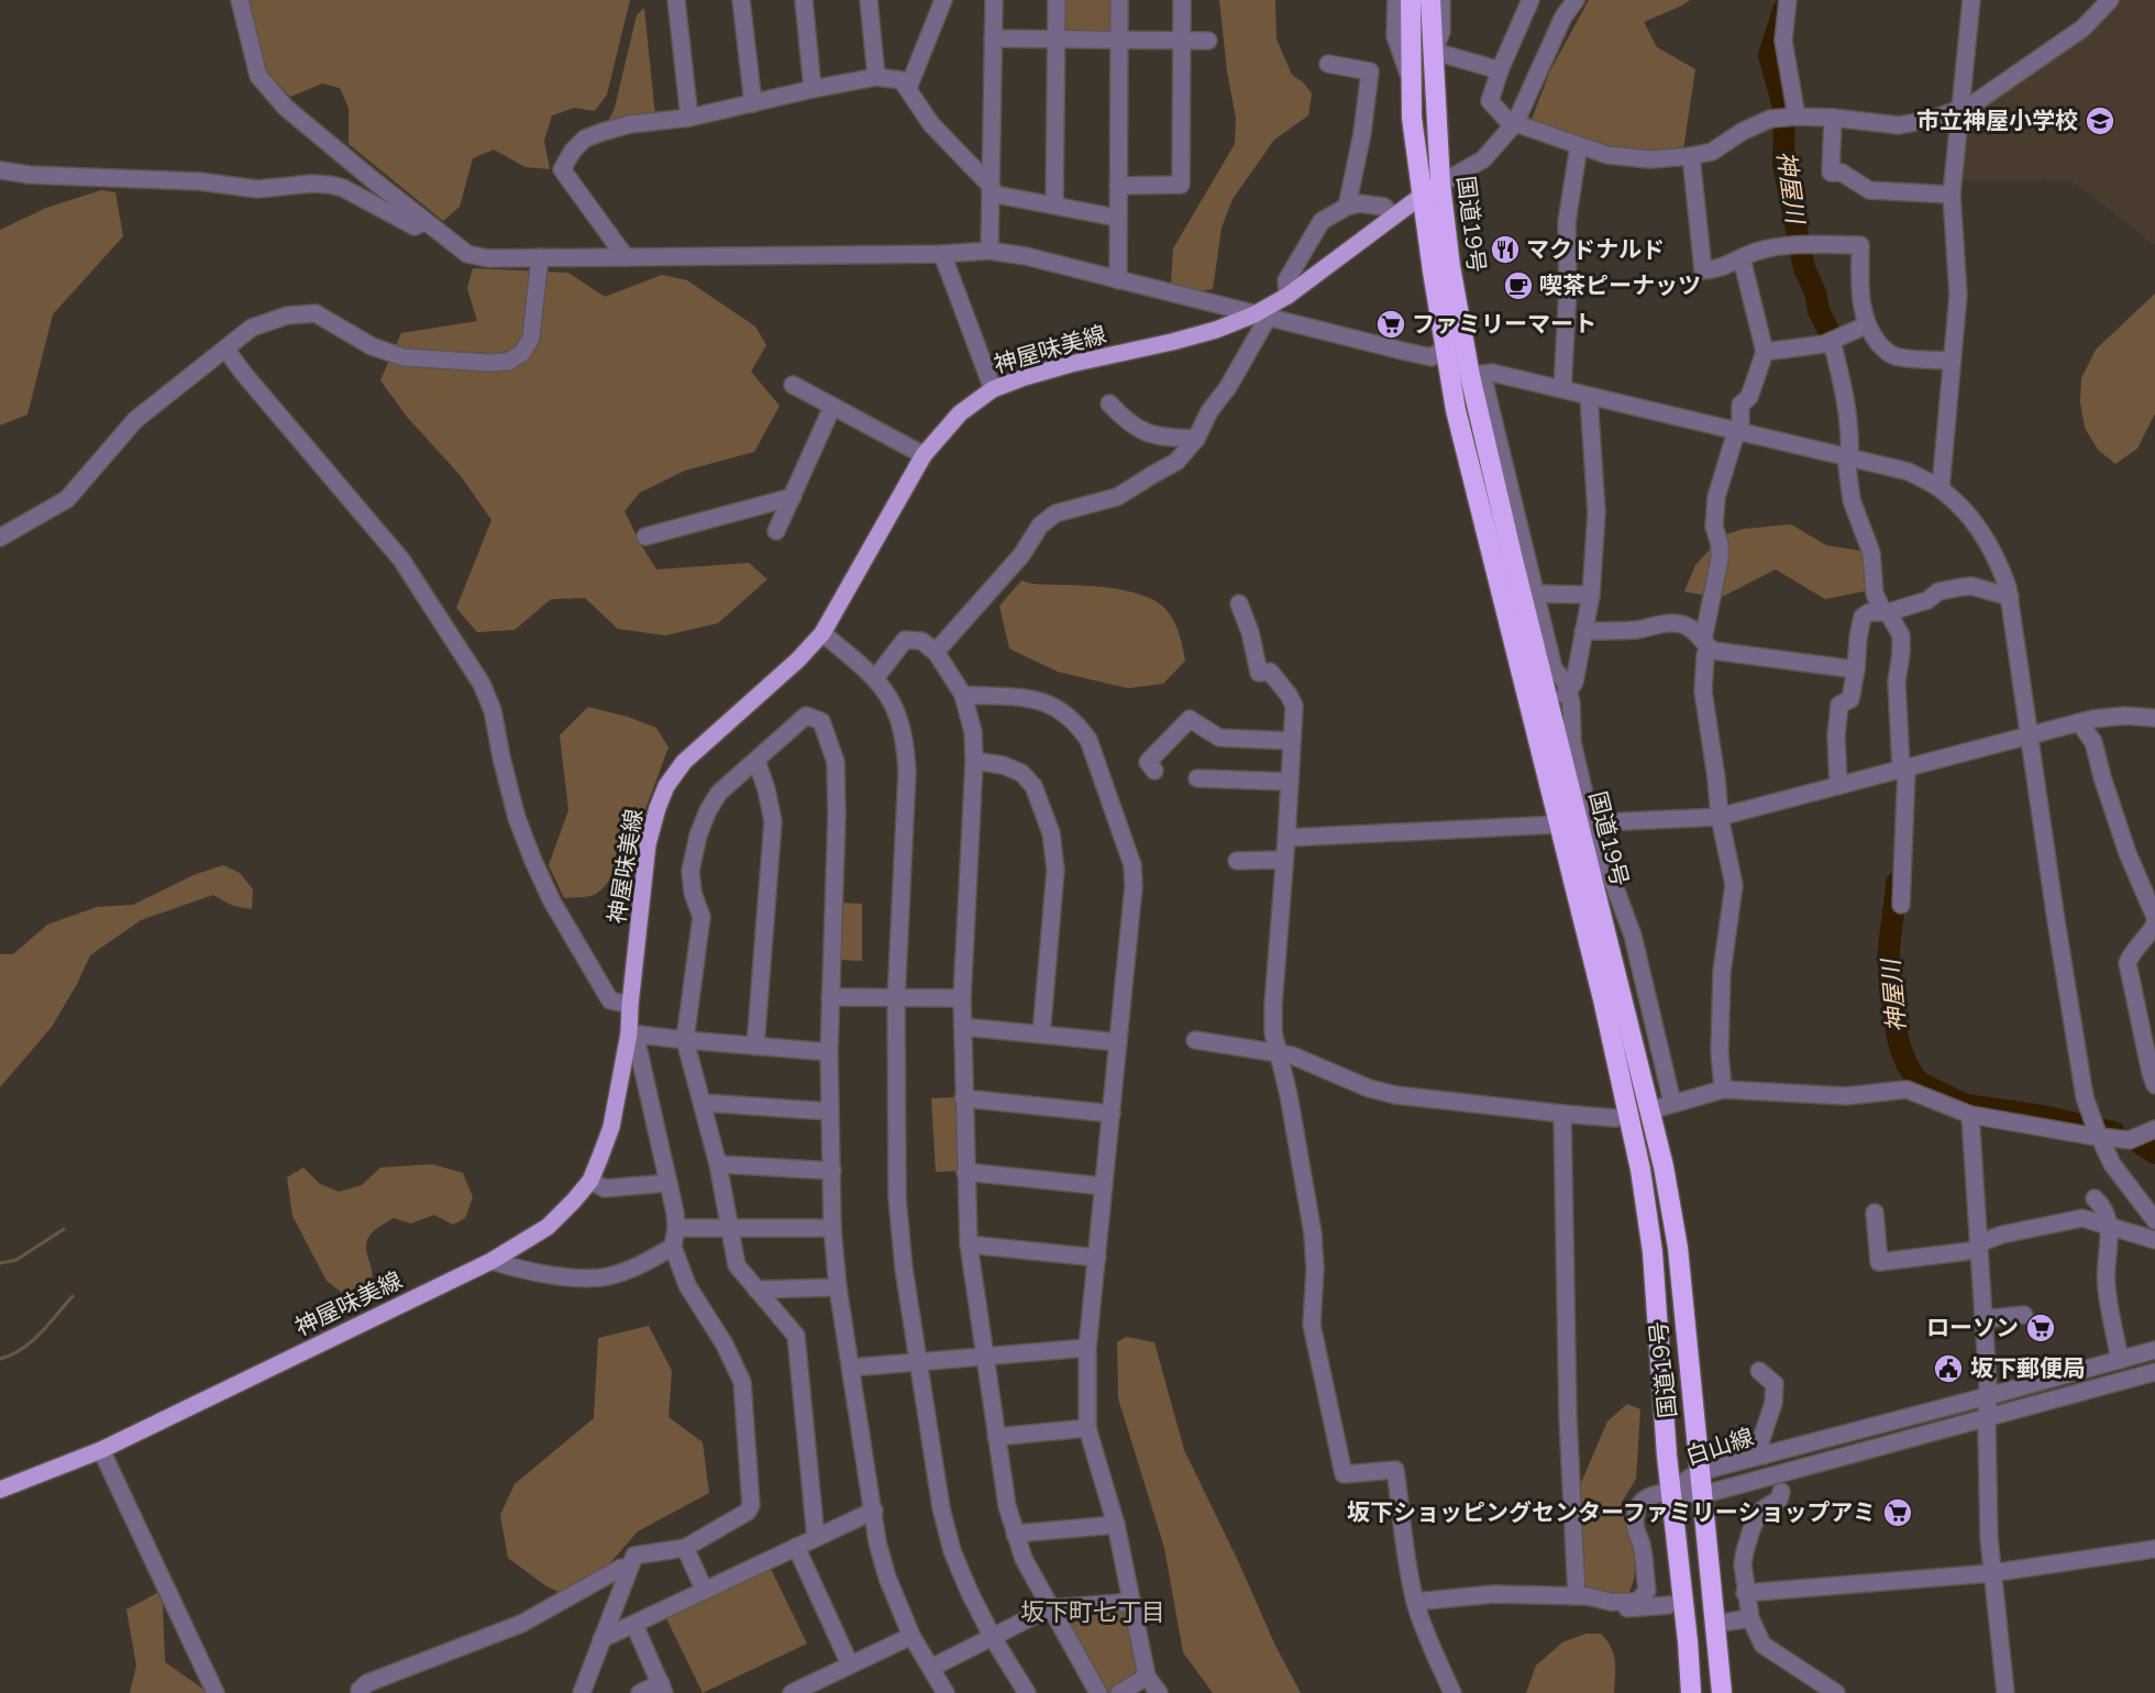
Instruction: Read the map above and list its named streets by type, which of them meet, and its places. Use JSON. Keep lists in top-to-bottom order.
{
  "streets": {
    "highway": ["国道19号"],
    "main road": ["神屋味美線"],
    "street": ["白山線"]
  },
  "crossings": [
    ["国道19号", "神屋味美線"],
    ["国道19号", "白山線"]
  ],
  "districts": ["坂下町七丁目"],
  "water": ["神屋川"],
  "places": {
    "school or university": ["市立神屋小学校"],
    "restaurant": ["マクドナルド"],
    "cafe": ["喫茶ピーナッツ"],
    "supermarket": ["ファミリーマート", "ローソン", "坂下ショッピングセンターファミリーショップアミ"],
    "public building": ["坂下郵便局"]
  }
}
